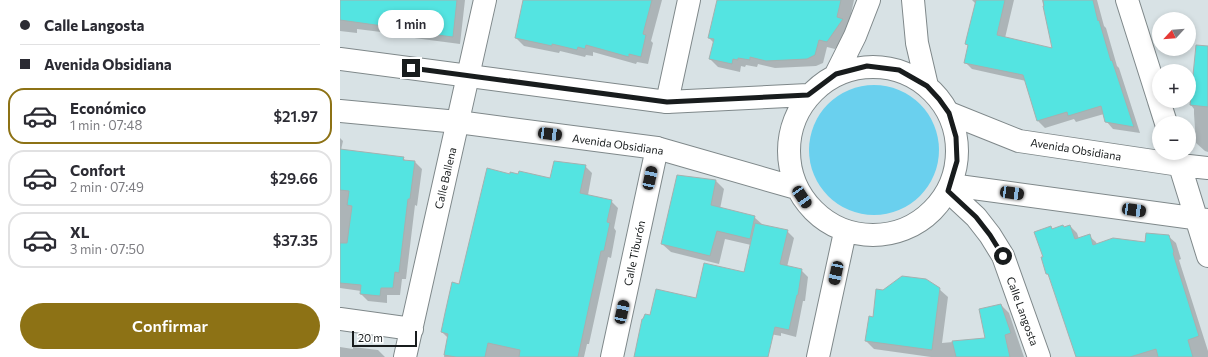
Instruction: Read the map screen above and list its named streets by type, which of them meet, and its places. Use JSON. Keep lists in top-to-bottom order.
{
  "streets": {
    "street": [
      "Avenida Obsidiana",
      "Calle Ballena",
      "Calle Tiburón",
      "Calle Langosta"
    ]
  },
  "crossings": [
    ["Avenida Obsidiana", "Calle Ballena"],
    ["Avenida Obsidiana", "Calle Tiburón"]
  ],
  "scale_bar": "20 m",
  "north": "bottom left",
  "page": {
    "banner": ["Calle Langosta", "Avenida Obsidiana"],
    "bubble": "1 min",
    "map_buttons": ["+", "−"],
    "list": [
      {
        "name": "Económico",
        "note": "1 min · 07:48",
        "value": "$21.97"
      },
      {
        "name": "Confort",
        "note": "2 min · 07:49",
        "value": "$29.66"
      },
      {
        "name": "XL",
        "note": "3 min · 07:50",
        "value": "$37.35"
      }
    ],
    "buttons": "Confirmar",
    "scale": "20 m"
  }
}
